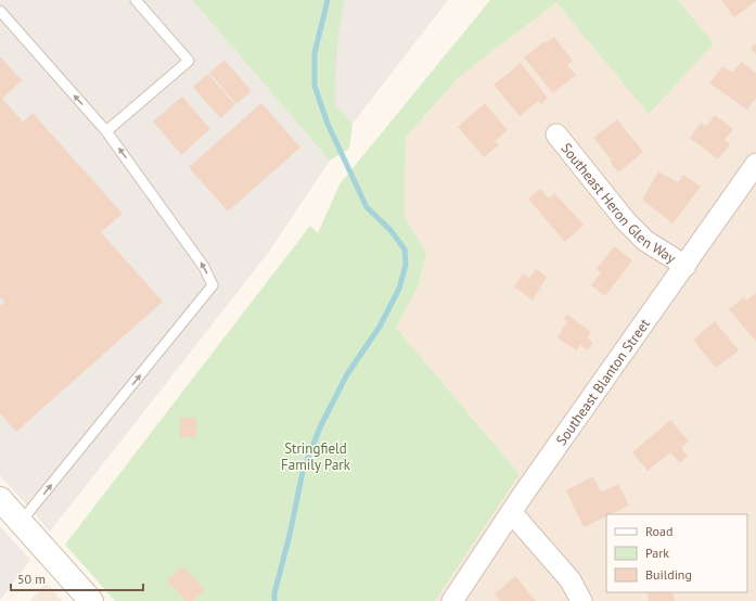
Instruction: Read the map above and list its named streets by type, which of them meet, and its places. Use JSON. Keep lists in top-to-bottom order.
{
  "streets": {
    "street": ["Southeast Heron Glen Way", "Southeast Blanton Street"]
  },
  "crossings": [
    ["Southeast Heron Glen Way", "Southeast Blanton Street"]
  ],
  "parks": ["Stringfield Family Park"],
  "legend": ["Road", "Park", "Building"],
  "scale_bar": "50 m"
}
